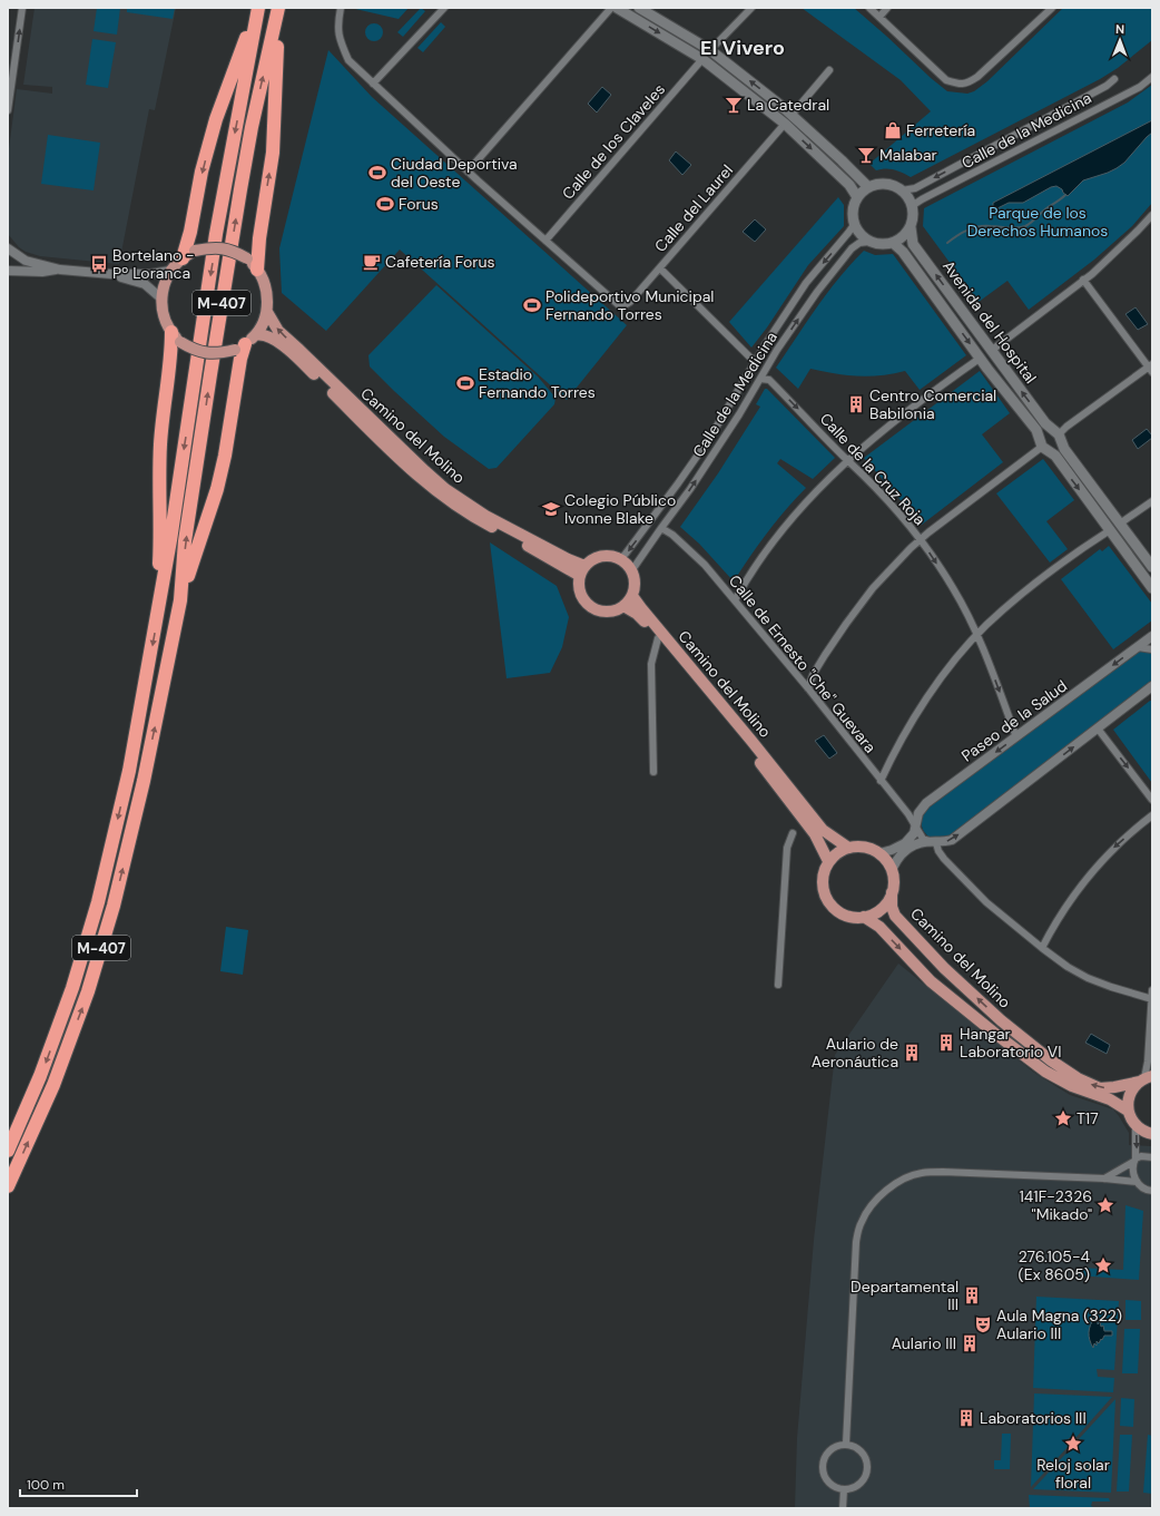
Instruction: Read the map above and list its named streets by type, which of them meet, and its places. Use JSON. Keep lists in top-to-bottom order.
{
  "streets": {
    "highway": ["M-407"],
    "main road": ["Avenida del Hospital", "Camino del Molino"],
    "street": [
      "Calle de la Medicina",
      "Calle de los Claveles",
      "Calle del Laurel",
      "Calle de la Cruz Roja",
      "Calle de Ernesto \"Che\" Guevara",
      "Paseo de la Salud"
    ]
  },
  "crossings": [
    ["Calle de la Medicina", "Avenida del Hospital"],
    ["Calle de la Medicina", "Camino del Molino"],
    ["Calle de la Medicina", "Calle de la Cruz Roja"],
    ["Calle de la Medicina", "Calle de Ernesto \"Che\" Guevara"],
    ["Calle de los Claveles", "Calle del Laurel"],
    ["Camino del Molino", "Paseo de la Salud"],
    ["Calle de la Cruz Roja", "Paseo de la Salud"],
    ["Calle de Ernesto \"Che\" Guevara", "Paseo de la Salud"]
  ],
  "one_way": ["Calle de la Cruz Roja"],
  "districts": ["El Vivero"],
  "parks": ["Parque de los Derechos Humanos"],
  "places": {
    "bar": ["La Catedral", "Malabar"],
    "shop": ["Ferretería"],
    "sports": [
      "Ciudad Deportiva del Oeste",
      "Forus",
      "Polideportivo Municipal Fernando Torres",
      "Estadio Fernando Torres"
    ],
    "cafe": ["Cafetería Forus"],
    "bus stop": ["Bortelano - Pº Loranca"],
    "building": [
      "Centro Comercial Babilonia",
      "Hangar Laboratorio VI",
      "Aulario de Aeronáutica",
      "Departamental III",
      "Aulario III",
      "Laboratorios III"
    ],
    "school or university": ["Colegio Público Ivonne Blake"],
    "place": [
      "T17",
      "141F-2326 \"Mikado\"",
      "276.105-4 (Ex 8605)",
      "Reloj solar floral"
    ],
    "theatre": ["Aula Magna (322) Aulario III"]
  },
  "scale_bar": "100 m",
  "north": "top"
}
